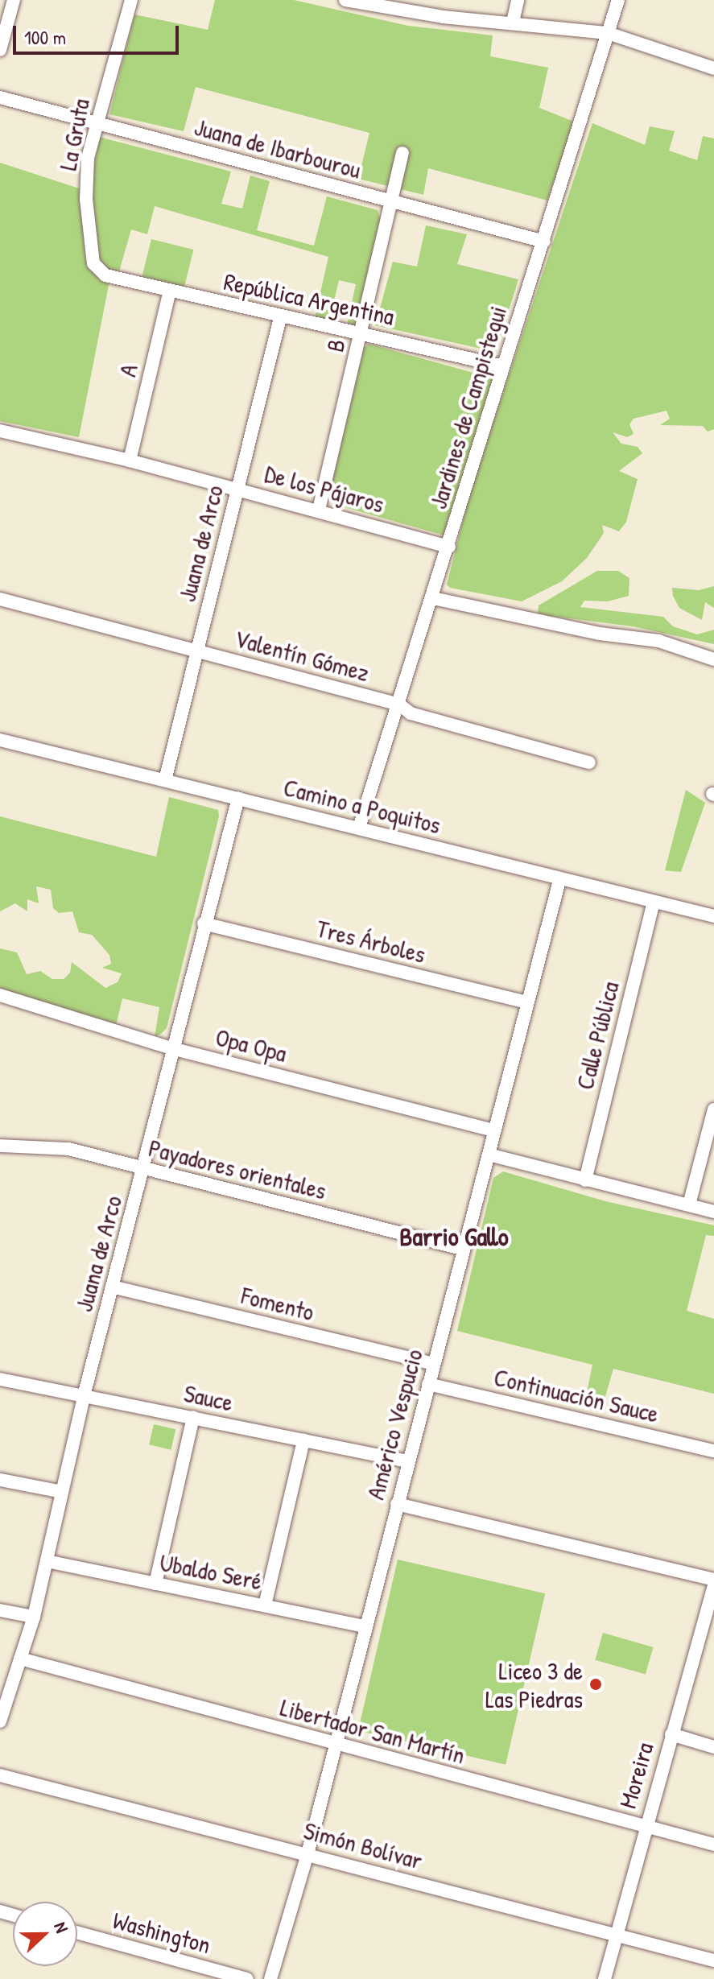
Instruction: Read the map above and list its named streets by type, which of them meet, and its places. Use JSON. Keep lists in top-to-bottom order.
{
  "streets": {
    "street": [
      "La Gruta",
      "Juana de Ibarbourou",
      "República Argentina",
      "B",
      "A",
      "Jardines de Campistegui",
      "De los Pájaros",
      "Juana de Arco",
      "Valentín Gómez",
      "Camino a Poquitos",
      "Tres Árboles",
      "Calle Pública",
      "Opa Opa",
      "Payadores orientales",
      "Fomento",
      "Continuación Sauce",
      "Sauce",
      "Américo Vespucio",
      "Ubaldo Seré",
      "Libertador San Martín",
      "Moreira",
      "Simón Bolívar",
      "Washington"
    ]
  },
  "crossings": [
    ["La Gruta", "Juana de Ibarbourou"],
    ["La Gruta", "República Argentina"],
    ["Juana de Ibarbourou", "B"],
    ["Juana de Ibarbourou", "Jardines de Campistegui"],
    ["República Argentina", "B"],
    ["República Argentina", "A"],
    ["República Argentina", "Jardines de Campistegui"],
    ["República Argentina", "Juana de Arco"],
    ["B", "De los Pájaros"],
    ["A", "De los Pájaros"],
    ["Jardines de Campistegui", "De los Pájaros"],
    ["Jardines de Campistegui", "Valentín Gómez"],
    ["Jardines de Campistegui", "Camino a Poquitos"],
    ["De los Pájaros", "Juana de Arco"],
    ["Juana de Arco", "Valentín Gómez"],
    ["Juana de Arco", "Camino a Poquitos"],
    ["Juana de Arco", "Tres Árboles"],
    ["Juana de Arco", "Opa Opa"],
    ["Juana de Arco", "Payadores orientales"],
    ["Juana de Arco", "Fomento"],
    ["Juana de Arco", "Sauce"],
    ["Juana de Arco", "Ubaldo Seré"],
    ["Juana de Arco", "Libertador San Martín"],
    ["Camino a Poquitos", "Calle Pública"],
    ["Camino a Poquitos", "Américo Vespucio"],
    ["Tres Árboles", "Américo Vespucio"],
    ["Opa Opa", "Américo Vespucio"],
    ["Payadores orientales", "Américo Vespucio"],
    ["Fomento", "Américo Vespucio"],
    ["Continuación Sauce", "Américo Vespucio"],
    ["Sauce", "Américo Vespucio"],
    ["Américo Vespucio", "Ubaldo Seré"],
    ["Américo Vespucio", "Libertador San Martín"],
    ["Américo Vespucio", "Simón Bolívar"],
    ["Libertador San Martín", "Moreira"],
    ["Moreira", "Simón Bolívar"]
  ],
  "districts": ["Barrio Gallo"],
  "places": ["Liceo 3 de Las Piedras"],
  "scale_bar": "100 m",
  "north": "right"
}
